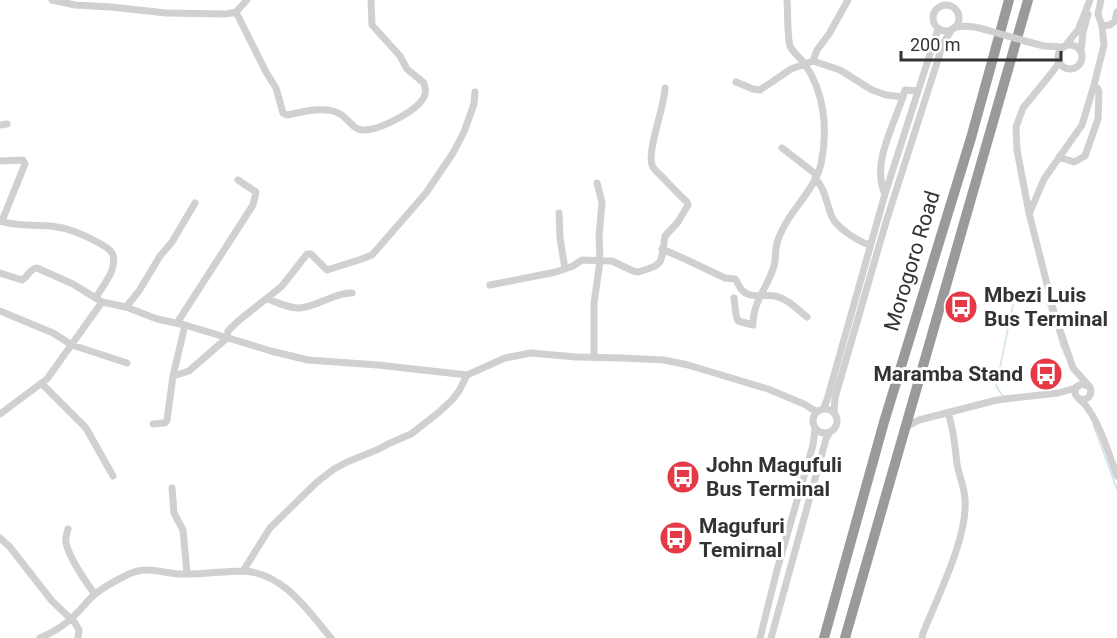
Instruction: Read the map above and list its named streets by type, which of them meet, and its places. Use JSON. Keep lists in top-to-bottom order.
{
  "streets": {
    "highway": ["Morogoro Road"]
  },
  "places": {
    "bus stop": [
      "Mbezi Luis Bus Terminal",
      "Maramba Stand",
      "John Magufuli Bus Terminal",
      "Magufuri Temirnal"
    ]
  },
  "scale_bar": "200 m"
}
